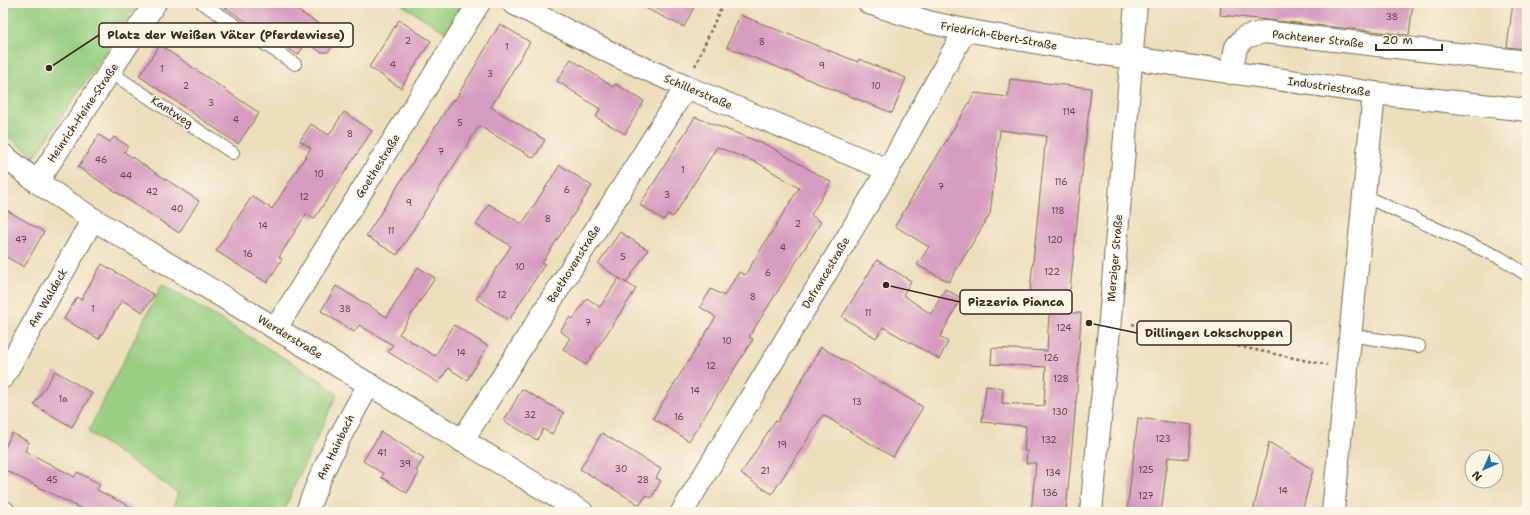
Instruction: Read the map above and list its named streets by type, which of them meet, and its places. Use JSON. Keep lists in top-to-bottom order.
{
  "streets": {
    "street": [
      "Friedrich-Ebert-Straße",
      "Pachtener Straße",
      "Industriestraße",
      "Schillerstraße",
      "Heinrich-Heine-Straße",
      "Goethestraße",
      "Merziger Straße",
      "Beethovenstraße",
      "Defrancestraße",
      "Am Waldeck",
      "Werderstraße",
      "Am Hainbach"
    ],
    "lane": ["Kantweg"]
  },
  "crossings": [
    ["Friedrich-Ebert-Straße", "Industriestraße"],
    ["Friedrich-Ebert-Straße", "Merziger Straße"],
    ["Friedrich-Ebert-Straße", "Defrancestraße"],
    ["Pachtener Straße", "Industriestraße"],
    ["Industriestraße", "Merziger Straße"],
    ["Schillerstraße", "Beethovenstraße"],
    ["Schillerstraße", "Defrancestraße"],
    ["Kantweg", "Heinrich-Heine-Straße"],
    ["Heinrich-Heine-Straße", "Werderstraße"],
    ["Goethestraße", "Werderstraße"],
    ["Beethovenstraße", "Werderstraße"],
    ["Am Waldeck", "Werderstraße"],
    ["Werderstraße", "Am Hainbach"]
  ],
  "places": ["Platz der Weißen Väter (Pferdewiese)", "Pizzeria Pianca", "Dillingen Lokschuppen"],
  "house_numbers": [
    "38",
    "2",
    "8",
    "1",
    "4",
    "9",
    "1",
    "3",
    "2",
    "10",
    "3",
    "114",
    "4",
    "5",
    "8",
    "7",
    "46",
    "1",
    "10",
    "44",
    "116",
    "7",
    "6",
    "42",
    "3",
    "12",
    "9",
    "40",
    "118",
    "8",
    "2",
    "14",
    "11",
    "47",
    "120",
    "4",
    "16",
    "5",
    "10",
    "122",
    "6",
    "12",
    "8",
    "1",
    "38",
    "11",
    "7",
    "124",
    "10",
    "14",
    "126",
    "12",
    "128",
    "14",
    "1a",
    "13",
    "130",
    "32",
    "16",
    "123",
    "132",
    "19",
    "41",
    "39",
    "30",
    "125",
    "21",
    "134",
    "45",
    "28",
    "14",
    "136",
    "127"
  ],
  "scale_bar": "20 m",
  "north": "bottom left"
}
